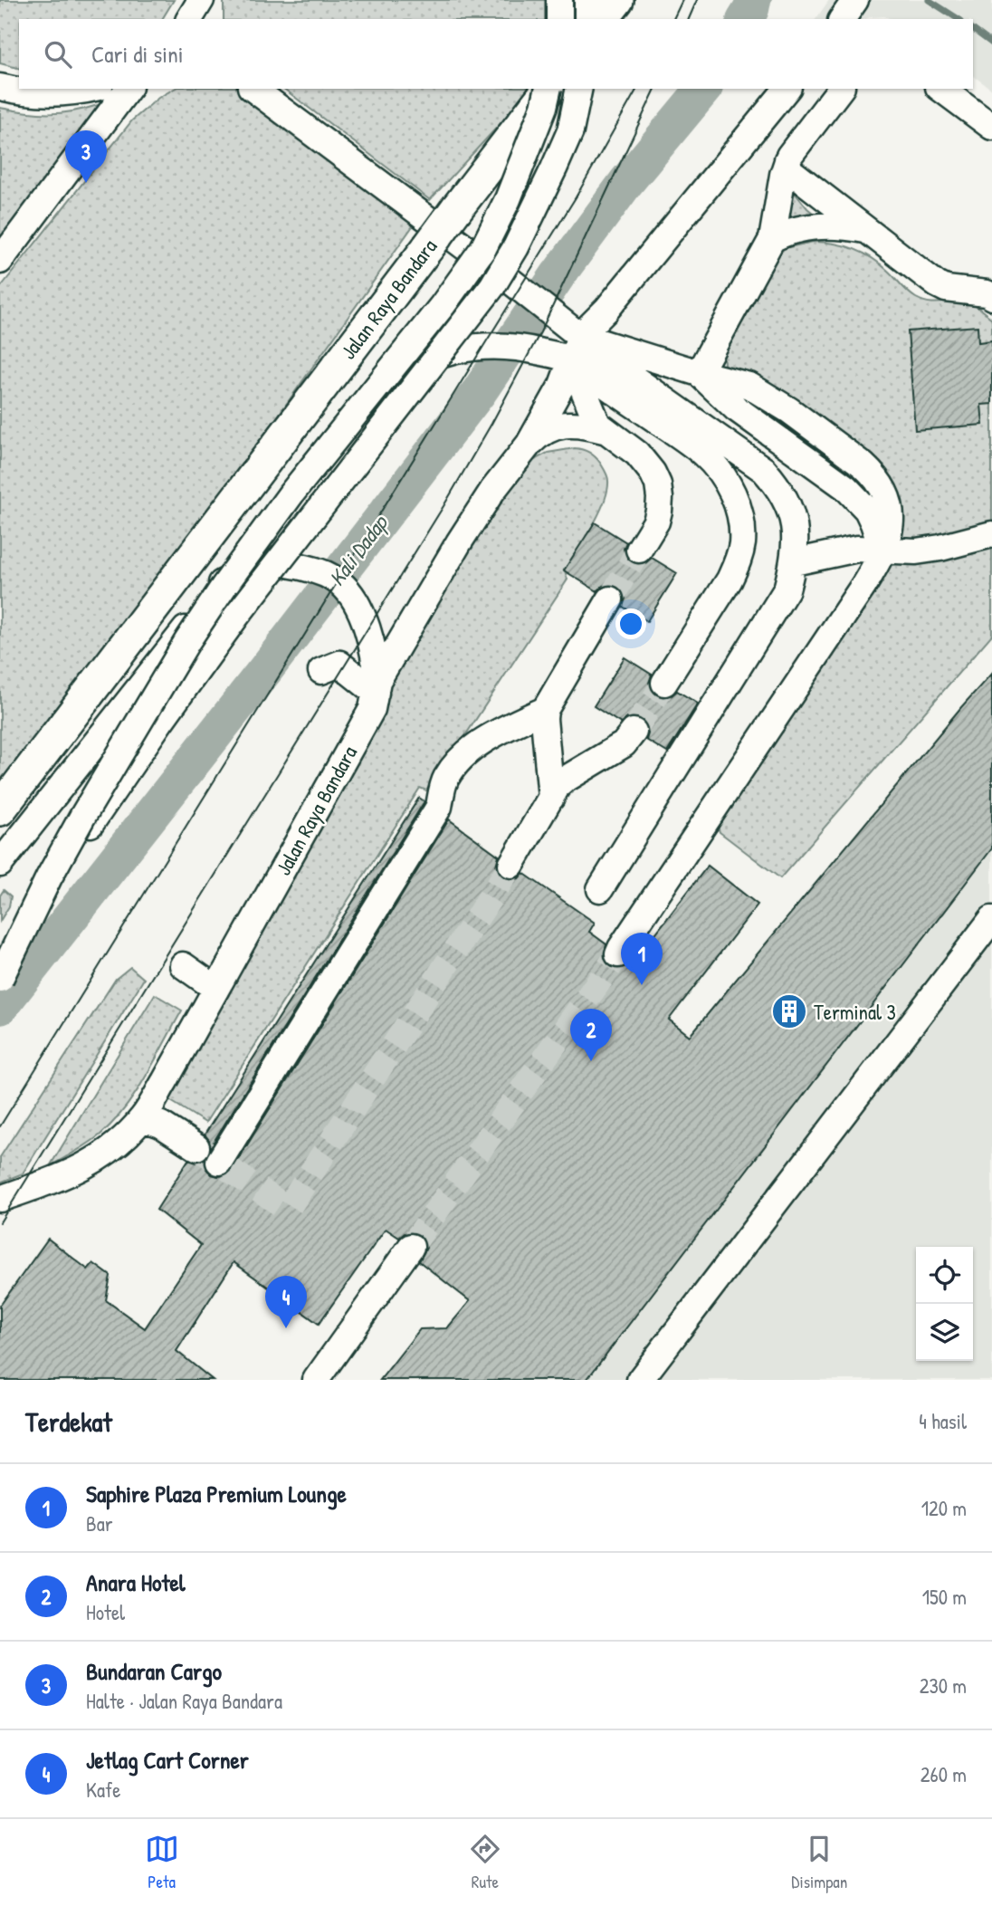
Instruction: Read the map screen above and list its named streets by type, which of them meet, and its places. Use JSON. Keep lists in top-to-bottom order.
{
  "streets": {
    "main road": ["Jalan Raya Bandara"]
  },
  "water": ["Kali Dadap"],
  "places": {
    "building": ["Terminal 3"]
  },
  "page": {
    "search": "Cari di sini",
    "pins": [
      "3",
      "1",
      "2",
      "4"
    ],
    "heading": ["Terdekat", "4 hasil"],
    "list": [
      {
        "mark": "1",
        "name": "Saphire Plaza Premium Lounge",
        "note": "Bar",
        "value": "120 m"
      },
      {
        "mark": "2",
        "name": "Anara Hotel",
        "note": "Hotel",
        "value": "150 m"
      },
      {
        "mark": "3",
        "name": "Bundaran Cargo",
        "note": "Halte · Jalan Raya Bandara",
        "value": "230 m"
      },
      {
        "mark": "4",
        "name": "Jetlag Cart Corner",
        "note": "Kafe",
        "value": "260 m"
      }
    ],
    "nav": ["Peta", "Rute", "Disimpan"]
  }
}
